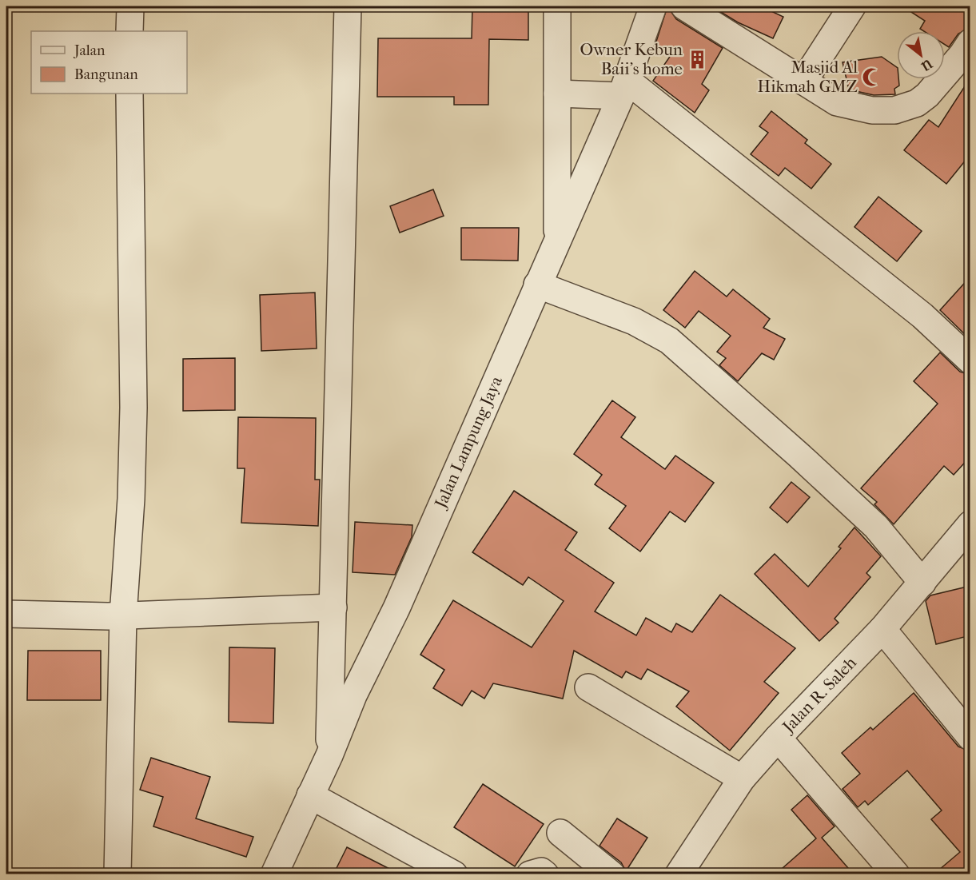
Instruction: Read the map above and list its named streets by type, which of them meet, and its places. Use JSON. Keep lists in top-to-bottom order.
{
  "streets": {
    "street": ["Jalan Lampung Jaya", "Jalan R. Saleh"]
  },
  "places": {
    "building": ["Owner Kebun Baii's home"],
    "mosque": ["Masjid Al Hikmah GMZ"]
  },
  "legend": ["Jalan", "Bangunan"],
  "north": "bottom right"
}
